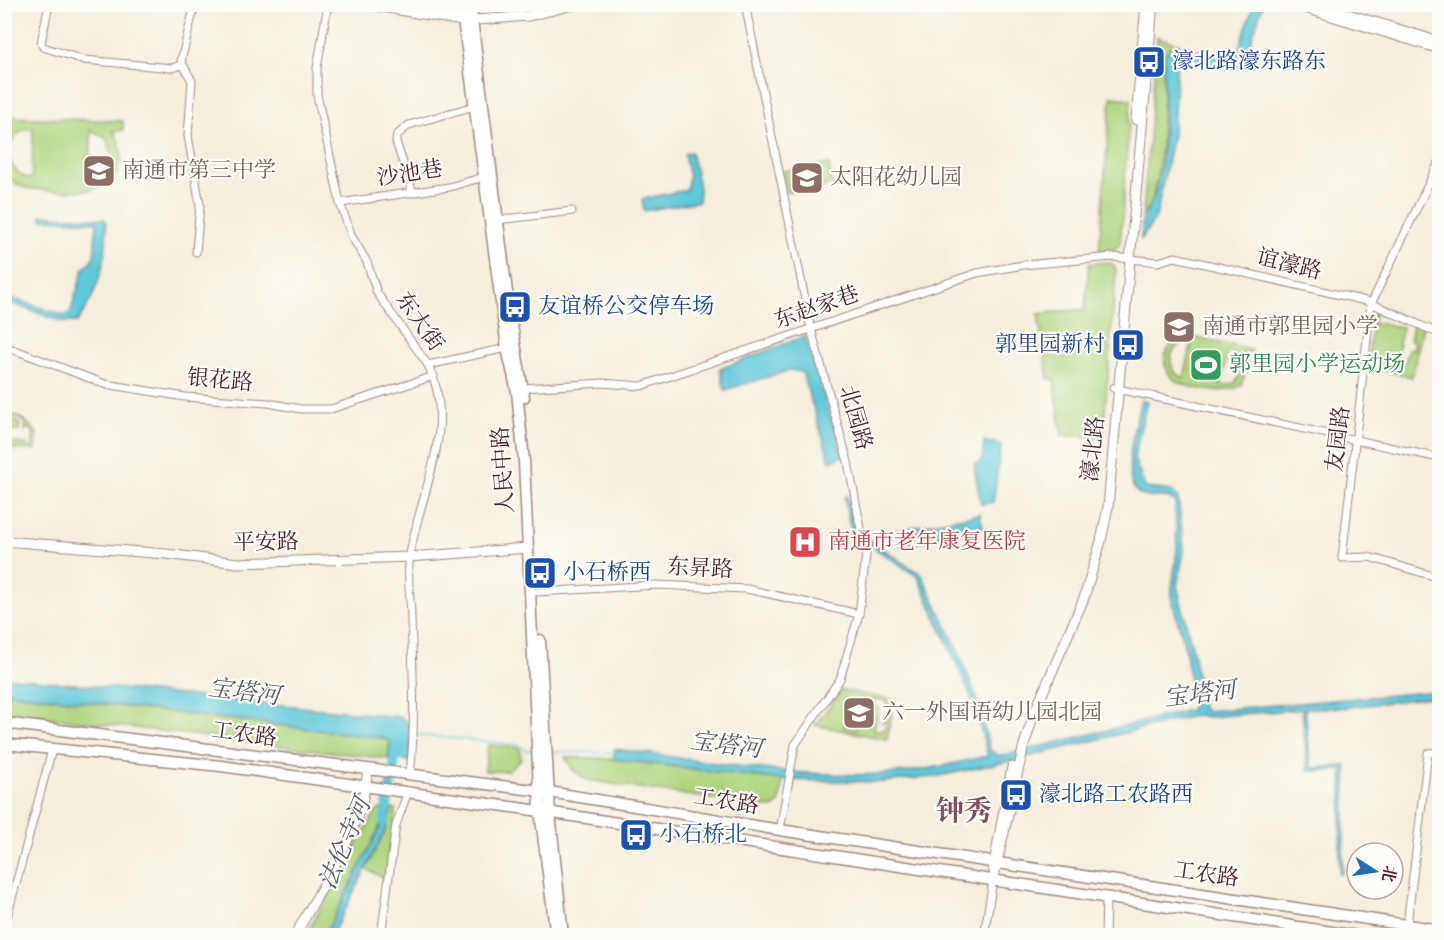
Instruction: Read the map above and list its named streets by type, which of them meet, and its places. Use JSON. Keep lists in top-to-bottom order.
{
  "streets": {
    "main road": ["人民中路", "工农路"],
    "street": [
      "沙池巷",
      "谊濠路",
      "东赵家巷",
      "东大街",
      "银花路",
      "北园路",
      "友园路",
      "濠北路",
      "平安路",
      "东昇路"
    ]
  },
  "crossings": [
    ["沙池巷", "东大街"],
    ["沙池巷", "人民中路"],
    ["谊濠路", "东赵家巷"],
    ["谊濠路", "友园路"],
    ["谊濠路", "濠北路"],
    ["东赵家巷", "北园路"],
    ["东赵家巷", "濠北路"],
    ["东赵家巷", "人民中路"],
    ["东大街", "银花路"],
    ["东大街", "平安路"],
    ["东大街", "工农路"],
    ["北园路", "东昇路"],
    ["北园路", "工农路"],
    ["濠北路", "工农路"],
    ["人民中路", "平安路"],
    ["人民中路", "东昇路"],
    ["人民中路", "工农路"]
  ],
  "districts": ["钟秀"],
  "water": ["宝塔河", "法伦寺河"],
  "places": {
    "bus stop": [
      "濠北路濠东路东",
      "友谊桥公交停车场",
      "郭里园新村",
      "小石桥西",
      "濠北路工农路西",
      "小石桥北"
    ],
    "school or university": [
      "南通市第三中学",
      "太阳花幼儿园",
      "南通市郭里园小学",
      "六一外国语幼儿园北园"
    ],
    "sports": ["郭里园小学运动场"],
    "hospital": ["南通市老年康复医院"]
  },
  "north": "right"
}
